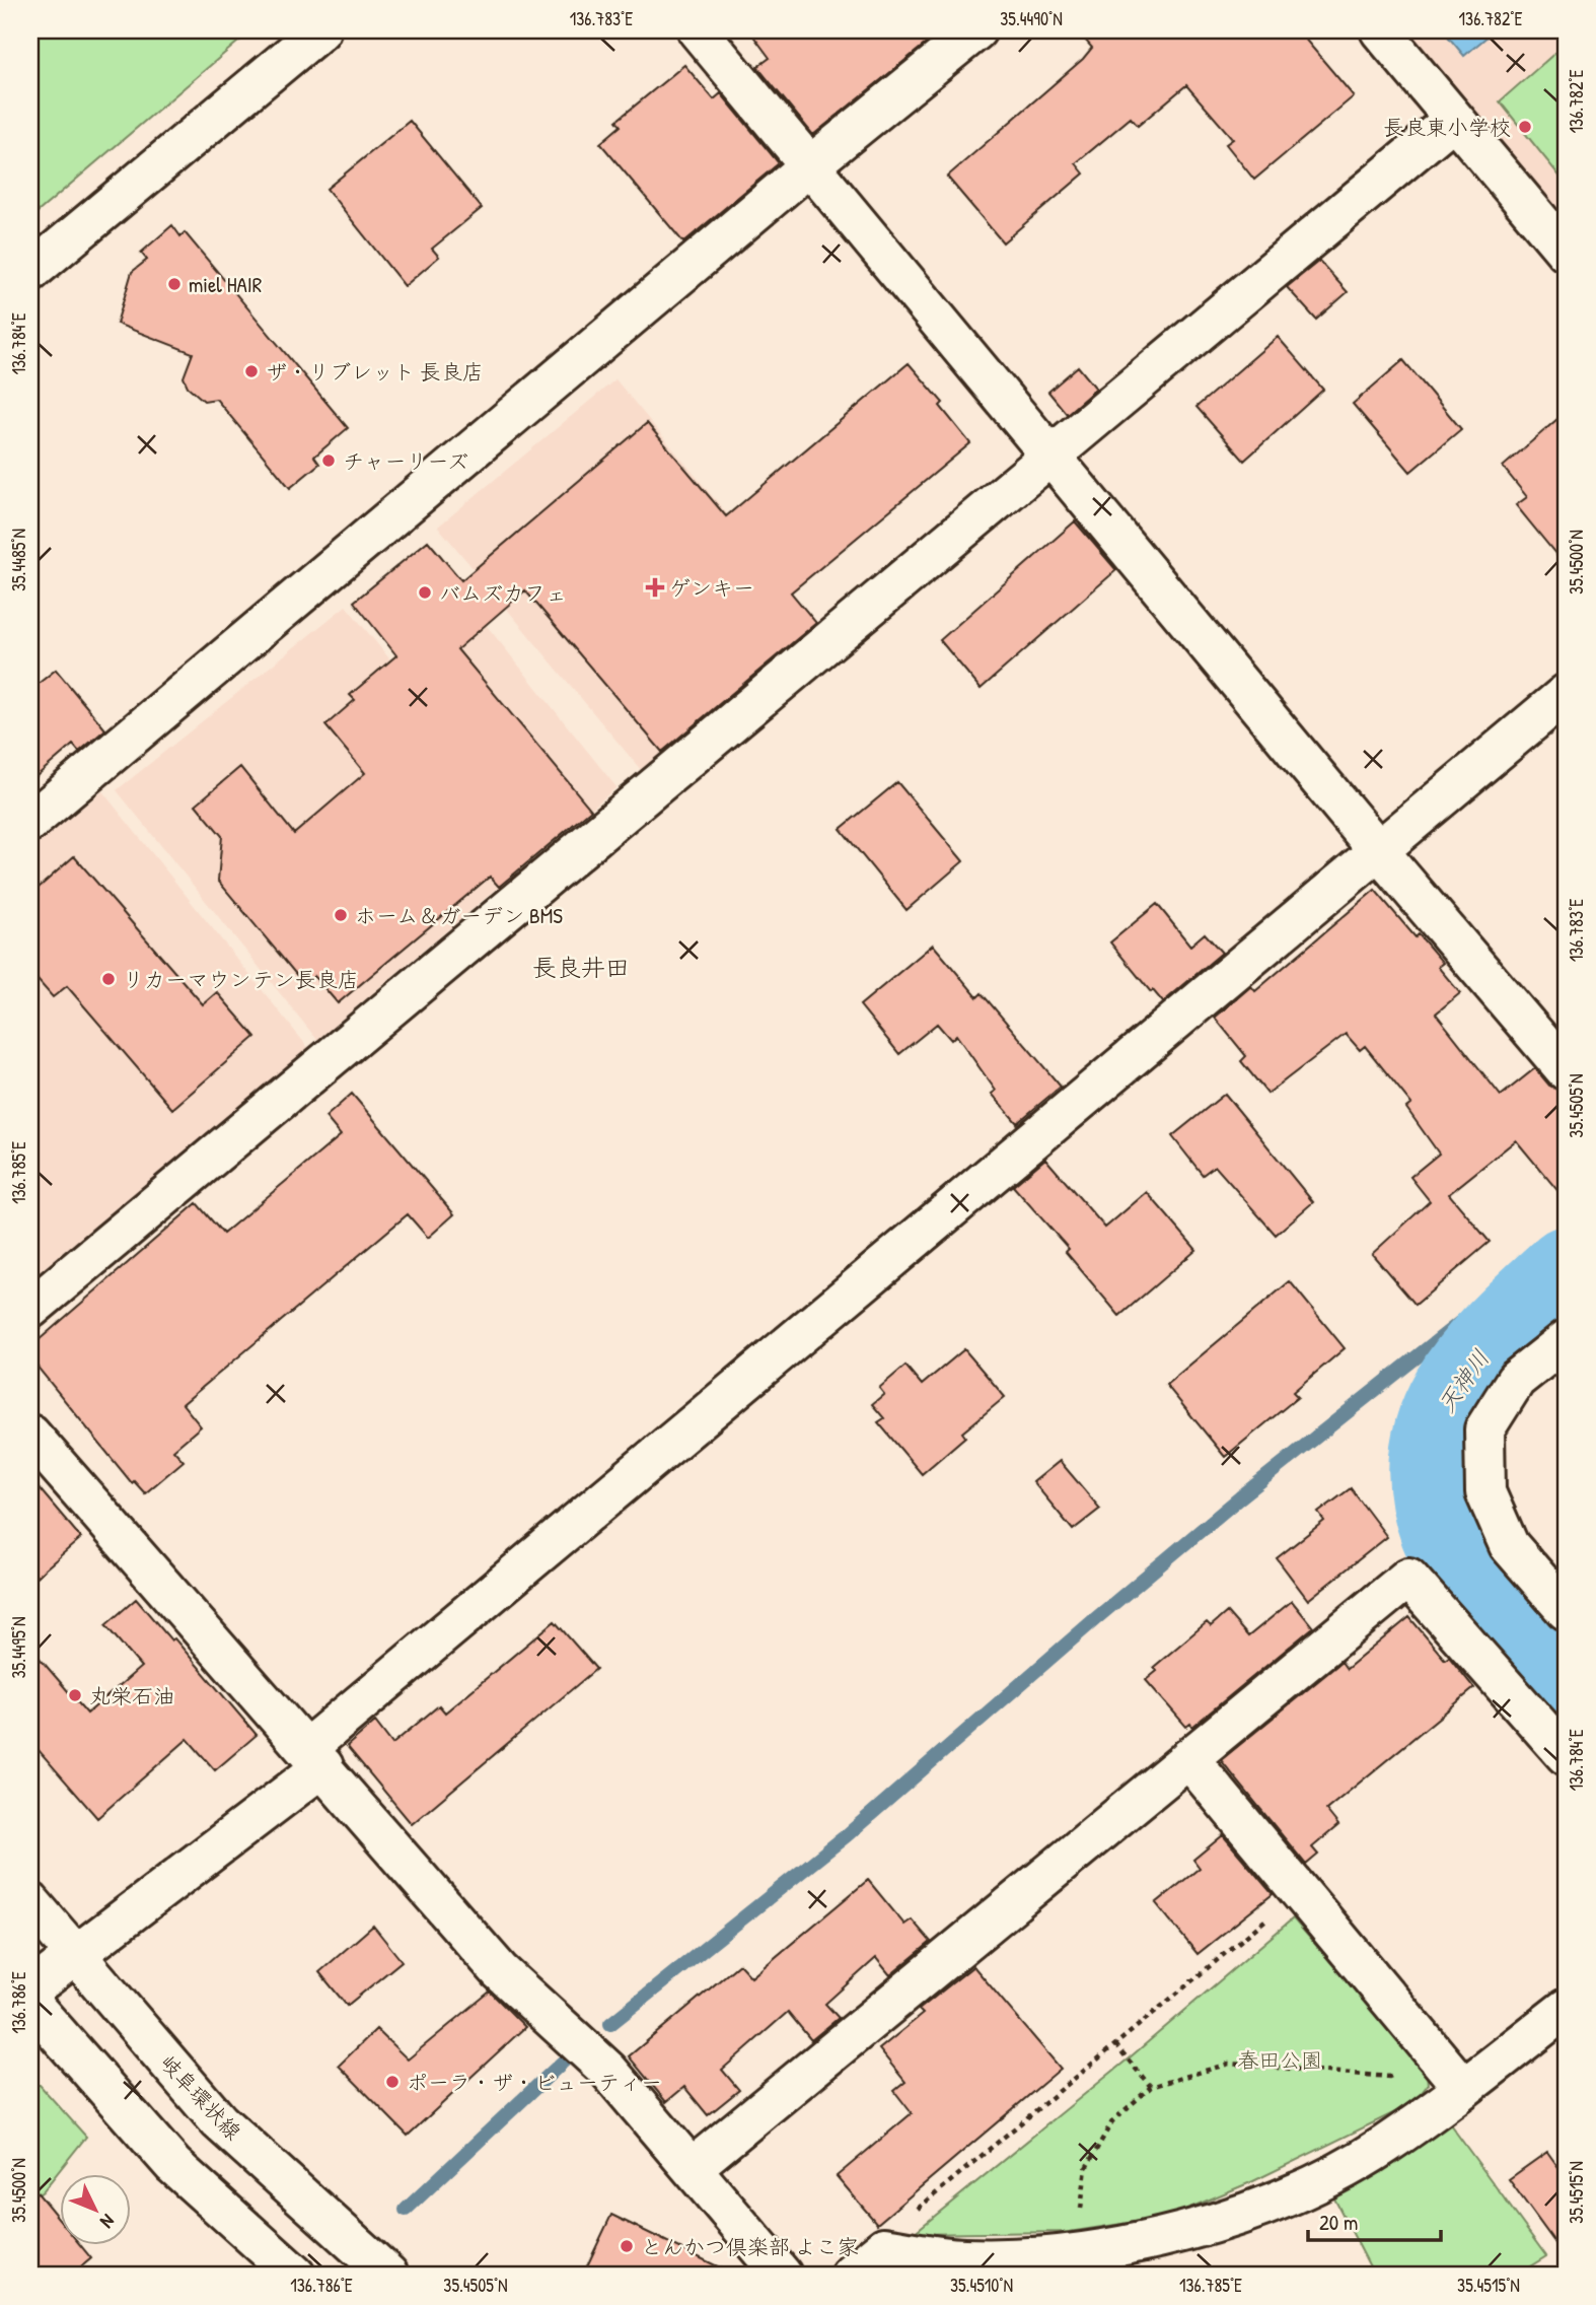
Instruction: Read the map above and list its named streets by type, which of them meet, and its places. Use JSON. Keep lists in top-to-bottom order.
{
  "streets": {
    "street": ["岐阜環状線"]
  },
  "districts": ["長良井田"],
  "water": ["天神川"],
  "parks": ["春田公園"],
  "places": {
    "other": [
      "長良東小学校",
      "miel HAIR",
      "ザ・リブレット 長良店",
      "チャーリーズ",
      "バムズカフェ",
      "ホーム＆ガーデン BMS",
      "リカーマウンテン長良店",
      "丸栄石油",
      "ポーラ・ザ・ビューティー",
      "とんかつ倶楽部 よこ家"
    ],
    "health": ["ゲンキー"]
  },
  "scale_bar": "20 m",
  "north": "bottom right",
  "coordinates": [
    "136.783°E",
    "35.4490°N",
    "136.782°E",
    "136.784°E",
    "35.4485°N",
    "35.4500°N",
    "35.4505°N",
    "136.785°E",
    "35.4495°N",
    "136.786°E",
    "35.4515°N",
    "35.4510°N"
  ]
}
